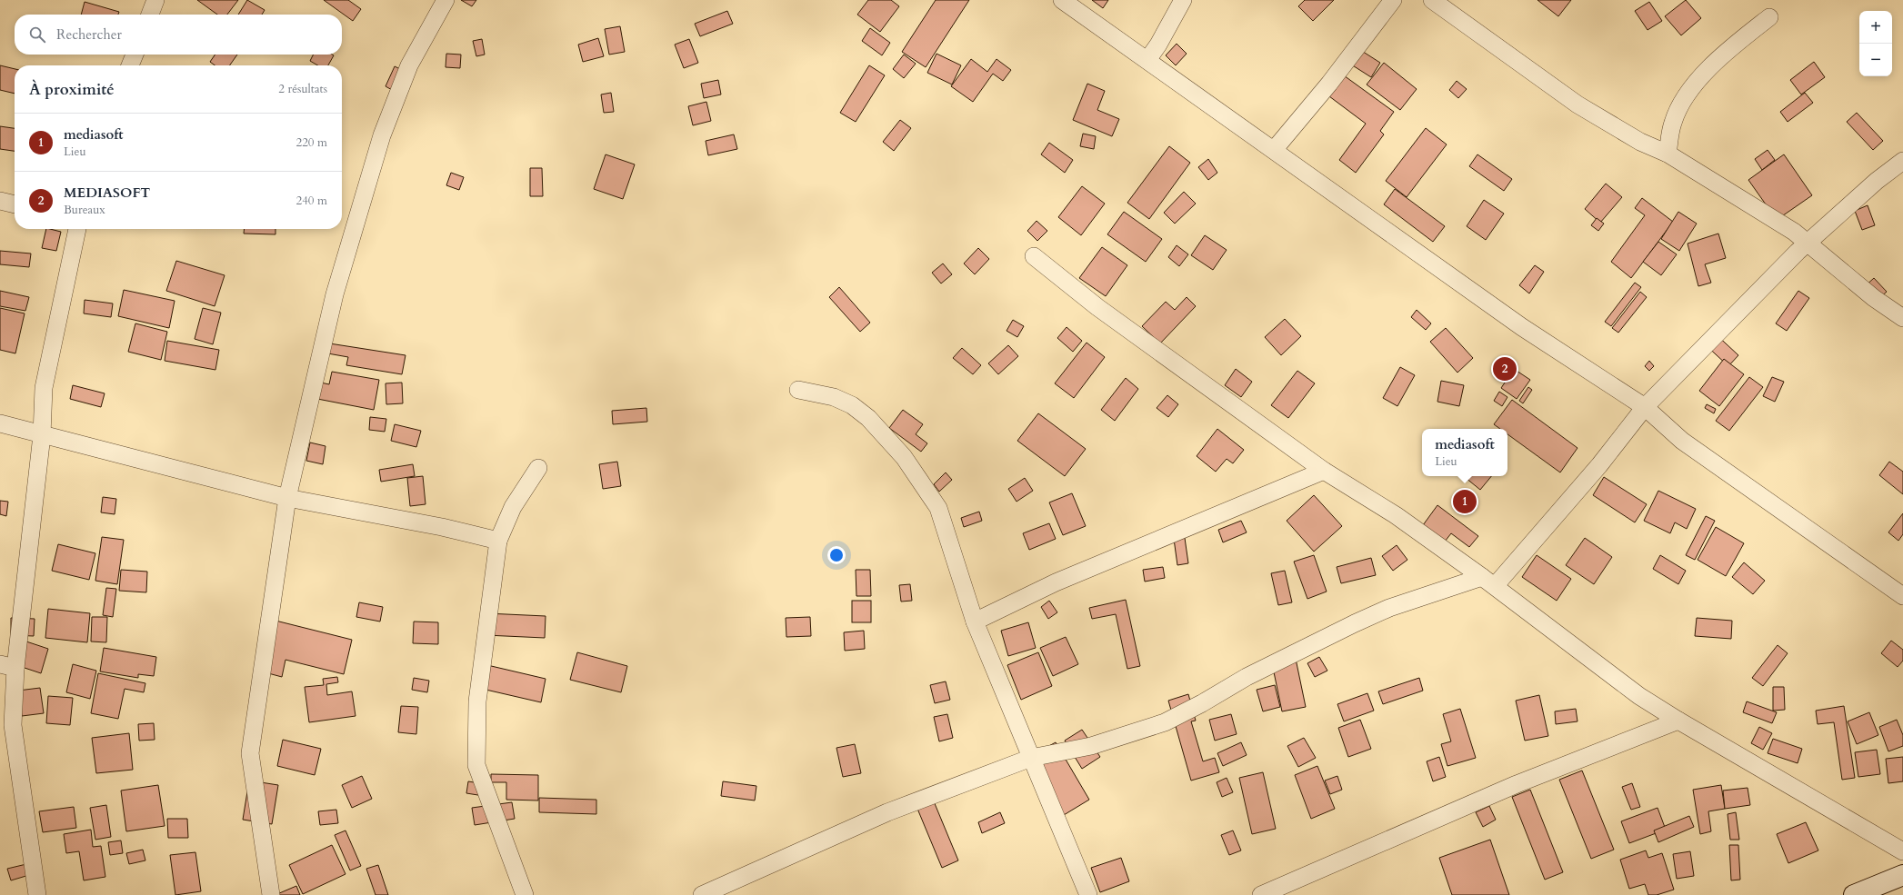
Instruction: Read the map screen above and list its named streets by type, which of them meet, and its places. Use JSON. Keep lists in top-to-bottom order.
{
  "page": {
    "map_buttons": ["+", "−"],
    "search": "Rechercher",
    "heading": ["À proximité", "2 résultats"],
    "list": [
      {
        "mark": "1",
        "name": "mediasoft",
        "note": "Lieu",
        "value": "220 m"
      },
      {
        "mark": "2",
        "name": "MEDIASOFT",
        "note": "Bureaux",
        "value": "240 m"
      }
    ],
    "pins": ["2", "1"],
    "popup": ["mediasoft", "Lieu"]
  }
}
